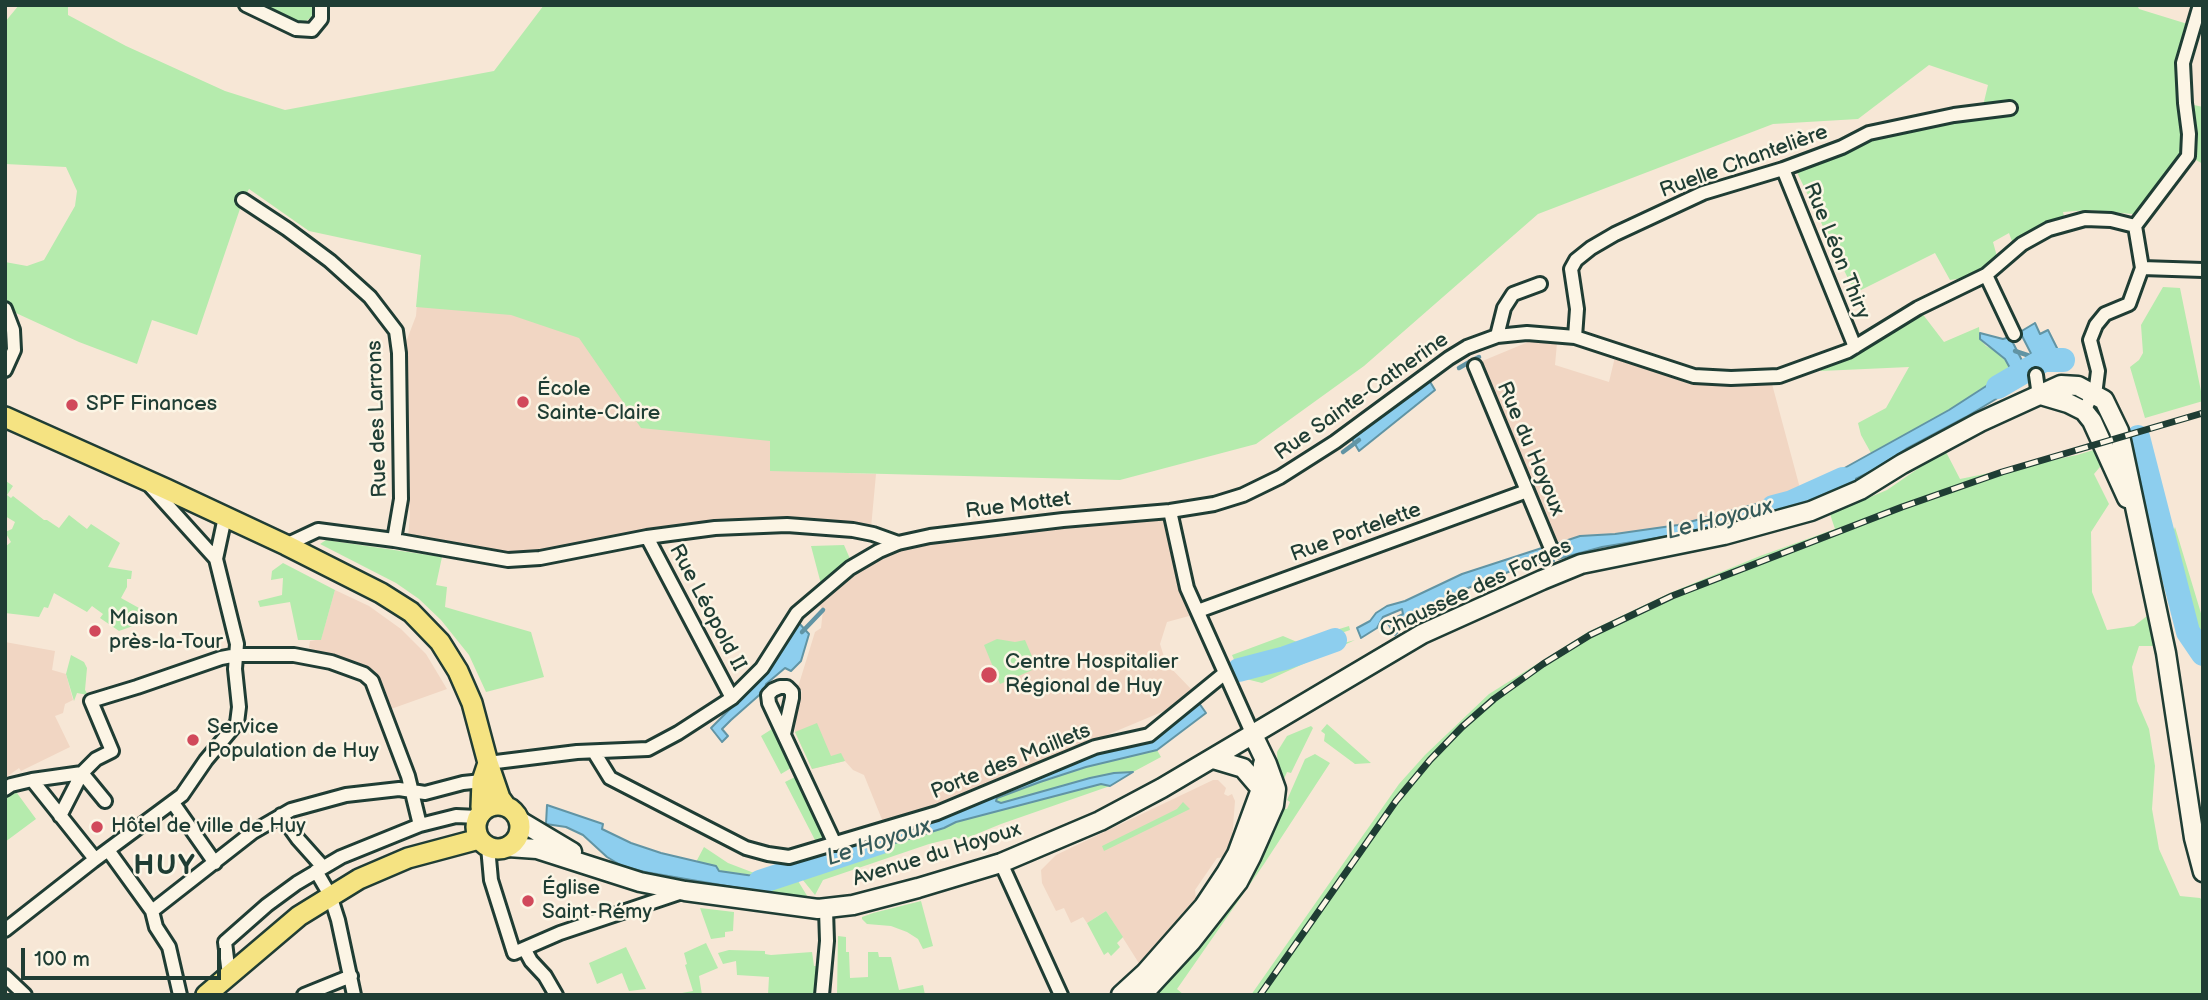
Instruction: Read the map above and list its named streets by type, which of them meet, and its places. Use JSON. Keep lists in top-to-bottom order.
{
  "streets": {
    "main road": ["Chaussée des Forges", "Avenue du Hoyoux"],
    "street": [
      "Ruelle Chantelière",
      "Rue Léon Thiry",
      "Rue Sainte-Catherine",
      "Rue des Larrons",
      "Rue du Hoyoux",
      "Rue Mottet",
      "Rue Portelette",
      "Rue Léopold II",
      "Porte des Maillets"
    ]
  },
  "crossings": [
    ["Ruelle Chantelière", "Rue Léon Thiry"],
    ["Ruelle Chantelière", "Rue Sainte-Catherine"],
    ["Rue Léon Thiry", "Rue Sainte-Catherine"],
    ["Rue Sainte-Catherine", "Rue Mottet"],
    ["Rue du Hoyoux", "Rue Portelette"],
    ["Chaussée des Forges", "Avenue du Hoyoux"]
  ],
  "districts": ["HUY"],
  "water": ["Le Hoyoux"],
  "places": [
    "École Sainte-Claire",
    "SPF Finances",
    "Maison près-la-Tour",
    "Centre Hospitalier Régional de Huy",
    "Service Population de Huy",
    "Hôtel de ville de Huy",
    "Église Saint-Rémy"
  ],
  "scale_bar": "100 m"
}
